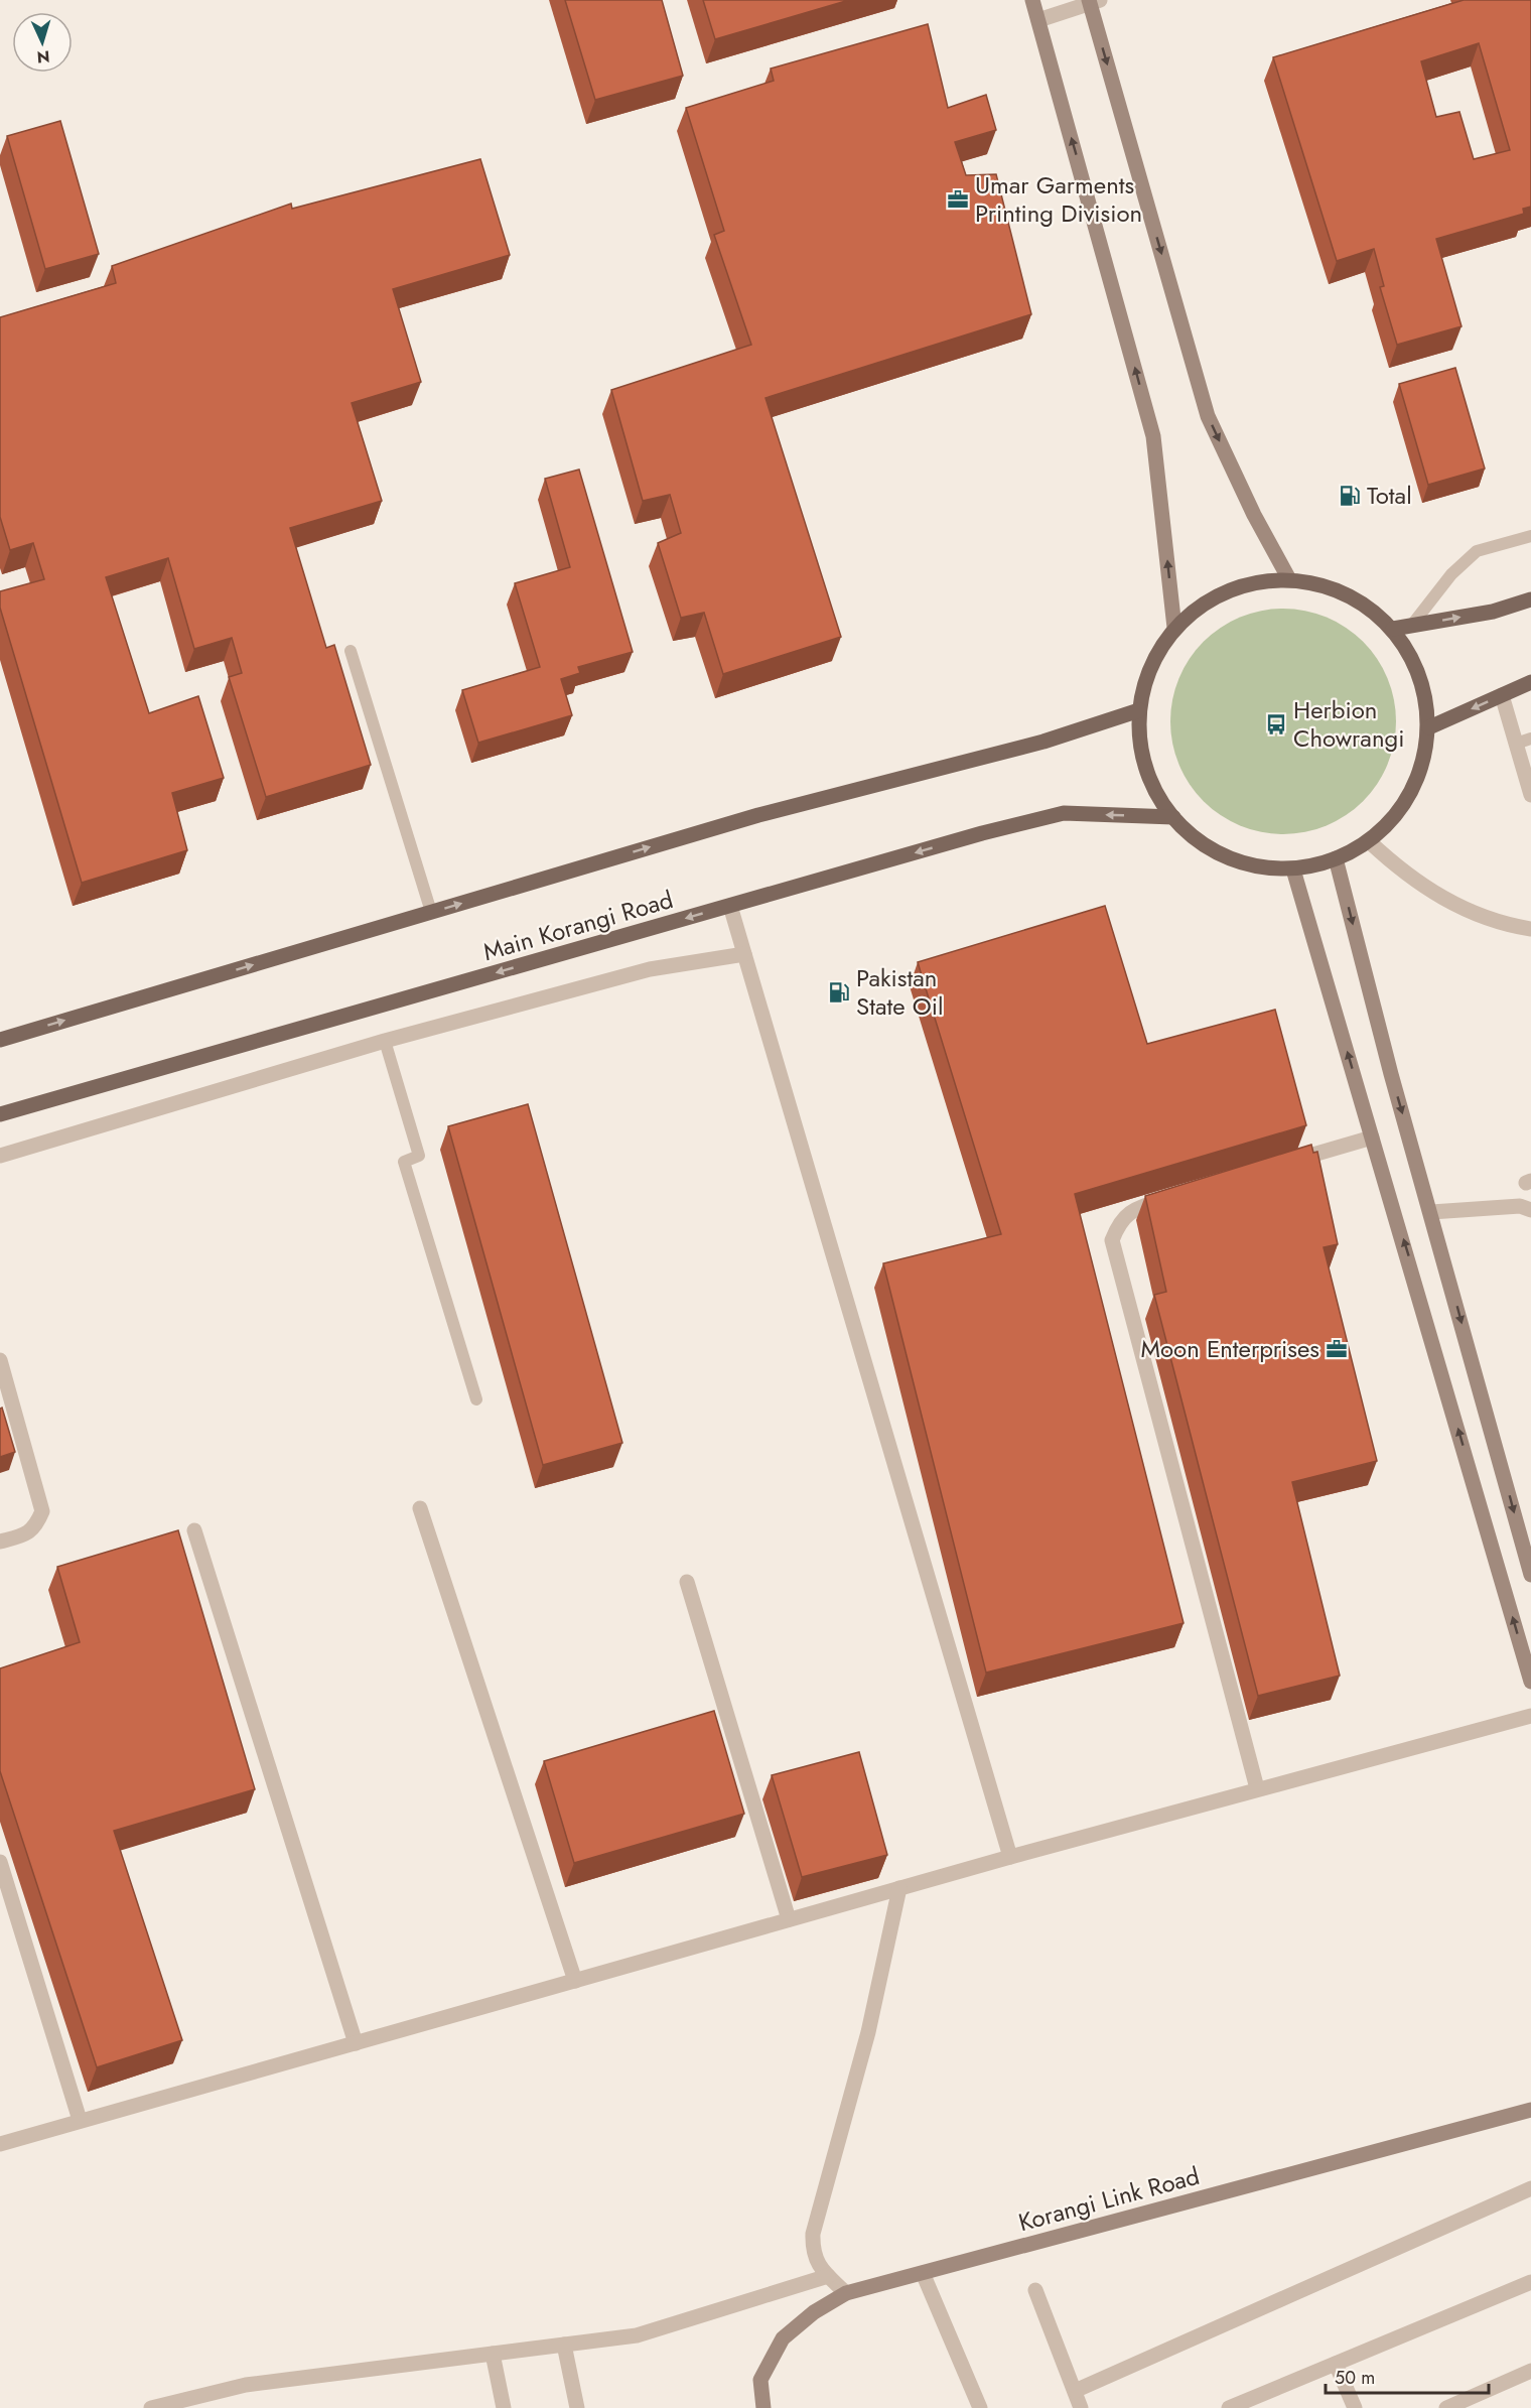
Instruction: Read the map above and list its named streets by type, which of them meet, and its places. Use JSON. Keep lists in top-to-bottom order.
{
  "streets": {
    "main road": ["Main Korangi Road", "Korangi Link Road"]
  },
  "places": {
    "office": ["Umar Garments Printing Division", "Moon Enterprises"],
    "fuel station": ["Total", "Pakistan State Oil"],
    "bus stop": ["Herbion Chowrangi"]
  },
  "scale_bar": "50 m",
  "north": "bottom"
}
